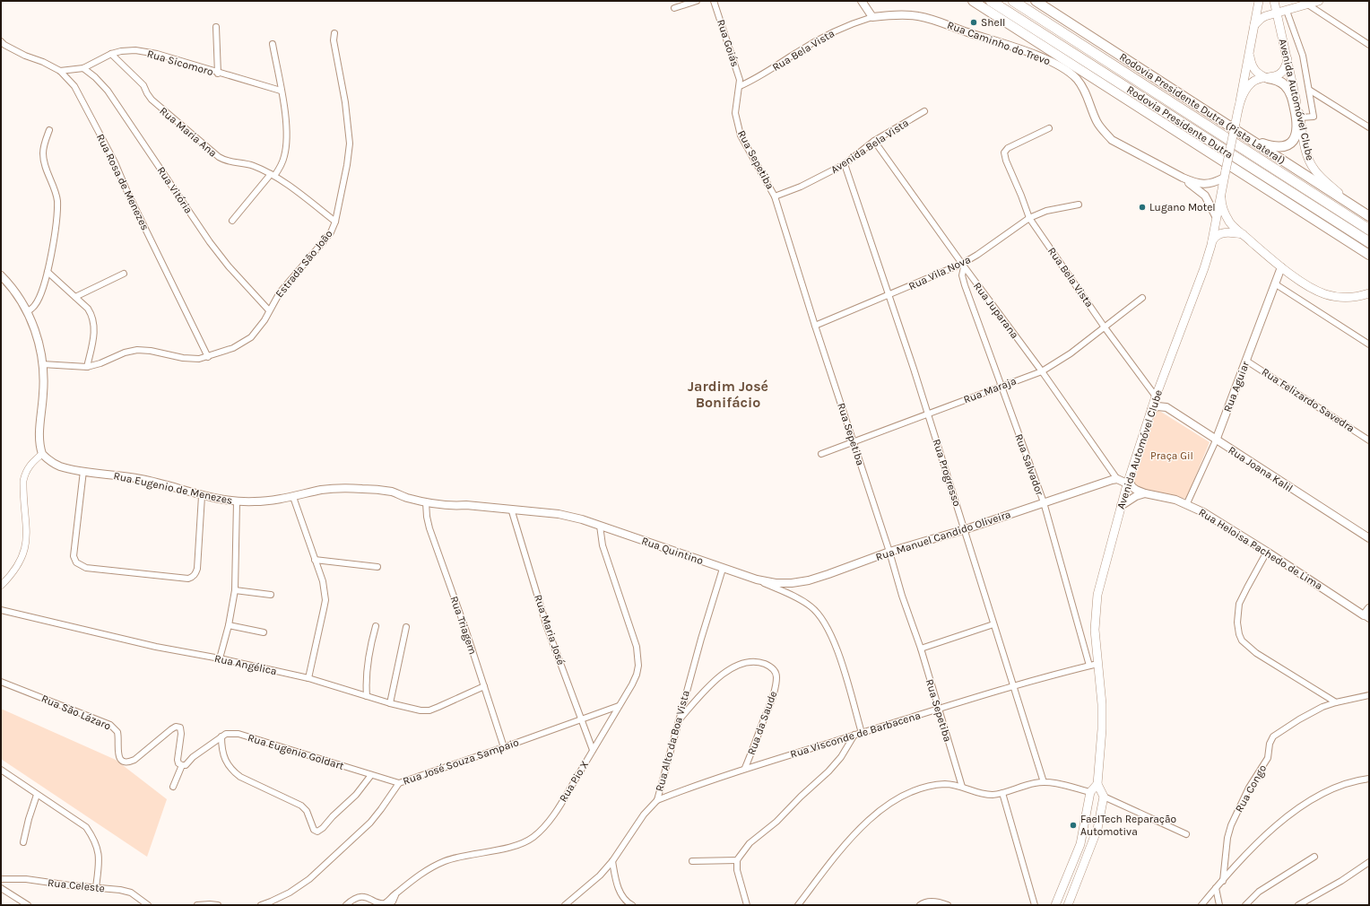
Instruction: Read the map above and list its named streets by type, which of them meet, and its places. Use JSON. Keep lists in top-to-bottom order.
{
  "streets": {
    "highway": ["Rodovia Presidente Dutra (Pista Lateral)", "Rodovia Presidente Dutra"],
    "main road": [
      "Rua Caminho do Trevo",
      "Avenida Automóvel Clube",
      "Rua Aguiar",
      "Rua Joana Kalil",
      "Rua Eugenio de Menezes",
      "Rua Manuel Candido Oliveira",
      "Rua Heloisa Pachedo de Lima",
      "Rua Quintino"
    ],
    "street": [
      "Rua Goiás",
      "Rua Bela Vista",
      "Rua Sicomoro",
      "Rua Maria Ana",
      "Avenida Bela Vista",
      "Rua Sepetiba",
      "Rua Rosa de Menezes",
      "Rua Vitória",
      "Estrada São João",
      "Rua Vila Nova",
      "Rua Juparana",
      "Rua Maraja",
      "Rua Felizardo Savedra",
      "Rua Salvador",
      "Rua Progresso",
      "Rua Triagem",
      "Rua Maria José",
      "Rua Angélica",
      "Rua São Lázaro",
      "Rua da Saude",
      "Rua Visconde de Barbacena",
      "Rua Alto da Boa Vista",
      "Rua Eugenio Goldart",
      "Rua José Souza Sampaio",
      "Rua Pio X",
      "Rua Congo",
      "Rua Celeste"
    ]
  },
  "crossings": [
    ["Rua Goiás", "Rua Bela Vista"],
    ["Rua Goiás", "Rua Sepetiba"],
    ["Rua Caminho do Trevo", "Rua Bela Vista"],
    ["Rua Caminho do Trevo", "Avenida Automóvel Clube"],
    ["Rua Bela Vista", "Avenida Automóvel Clube"],
    ["Rua Bela Vista", "Rua Sepetiba"],
    ["Rua Bela Vista", "Rua Vila Nova"],
    ["Rua Bela Vista", "Rua Maraja"],
    ["Rua Sicomoro", "Rua Maria Ana"],
    ["Rua Sicomoro", "Rua Rosa de Menezes"],
    ["Rua Sicomoro", "Rua Vitória"],
    ["Avenida Automóvel Clube", "Rodovia Presidente Dutra (Pista Lateral)"],
    ["Avenida Automóvel Clube", "Rua Joana Kalil"],
    ["Avenida Automóvel Clube", "Rua Heloisa Pachedo de Lima"],
    ["Avenida Automóvel Clube", "Rua Visconde de Barbacena"],
    ["Rua Maria Ana", "Estrada São João"],
    ["Avenida Bela Vista", "Rua Sepetiba"],
    ["Avenida Bela Vista", "Rua Juparana"],
    ["Avenida Bela Vista", "Rua Progresso"],
    ["Rua Sepetiba", "Rua Vila Nova"],
    ["Rua Sepetiba", "Rua Maraja"],
    ["Rua Sepetiba", "Rua Manuel Candido Oliveira"],
    ["Rua Sepetiba", "Rua Visconde de Barbacena"],
    ["Rua Rosa de Menezes", "Estrada São João"],
    ["Rua Vitória", "Estrada São João"],
    ["Rua Vila Nova", "Rua Juparana"],
    ["Rua Vila Nova", "Rua Salvador"],
    ["Rua Vila Nova", "Rua Progresso"],
    ["Rua Juparana", "Rua Maraja"],
    ["Rua Juparana", "Rua Salvador"],
    ["Rua Juparana", "Rua Manuel Candido Oliveira"],
    ["Rua Aguiar", "Rua Felizardo Savedra"],
    ["Rua Aguiar", "Rua Joana Kalil"],
    ["Rua Aguiar", "Rua Heloisa Pachedo de Lima"],
    ["Rua Maraja", "Rua Salvador"],
    ["Rua Maraja", "Rua Progresso"],
    ["Rua Salvador", "Rua Manuel Candido Oliveira"],
    ["Rua Salvador", "Rua Visconde de Barbacena"],
    ["Rua Progresso", "Rua Manuel Candido Oliveira"],
    ["Rua Progresso", "Rua Visconde de Barbacena"],
    ["Rua Eugenio de Menezes", "Rua Quintino"],
    ["Rua Manuel Candido Oliveira", "Rua Quintino"],
    ["Rua Quintino", "Rua Triagem"],
    ["Rua Quintino", "Rua Maria José"],
    ["Rua Quintino", "Rua Visconde de Barbacena"],
    ["Rua Quintino", "Rua Alto da Boa Vista"],
    ["Rua Quintino", "Rua Pio X"],
    ["Rua Triagem", "Rua Angélica"],
    ["Rua Triagem", "Rua José Souza Sampaio"],
    ["Rua Maria José", "Rua José Souza Sampaio"],
    ["Rua Maria José", "Rua Pio X"],
    ["Rua São Lázaro", "Rua Eugenio Goldart"],
    ["Rua da Saude", "Rua Visconde de Barbacena"],
    ["Rua da Saude", "Rua Alto da Boa Vista"],
    ["Rua Visconde de Barbacena", "Rua Alto da Boa Vista"],
    ["Rua Eugenio Goldart", "Rua José Souza Sampaio"],
    ["Rua José Souza Sampaio", "Rua Pio X"]
  ],
  "districts": ["Jardim José Bonifácio"],
  "parks": ["Praça Gil"],
  "places": ["Shell", "Lugano Motel", "FaelTech Reparação Automotiva"]
}
